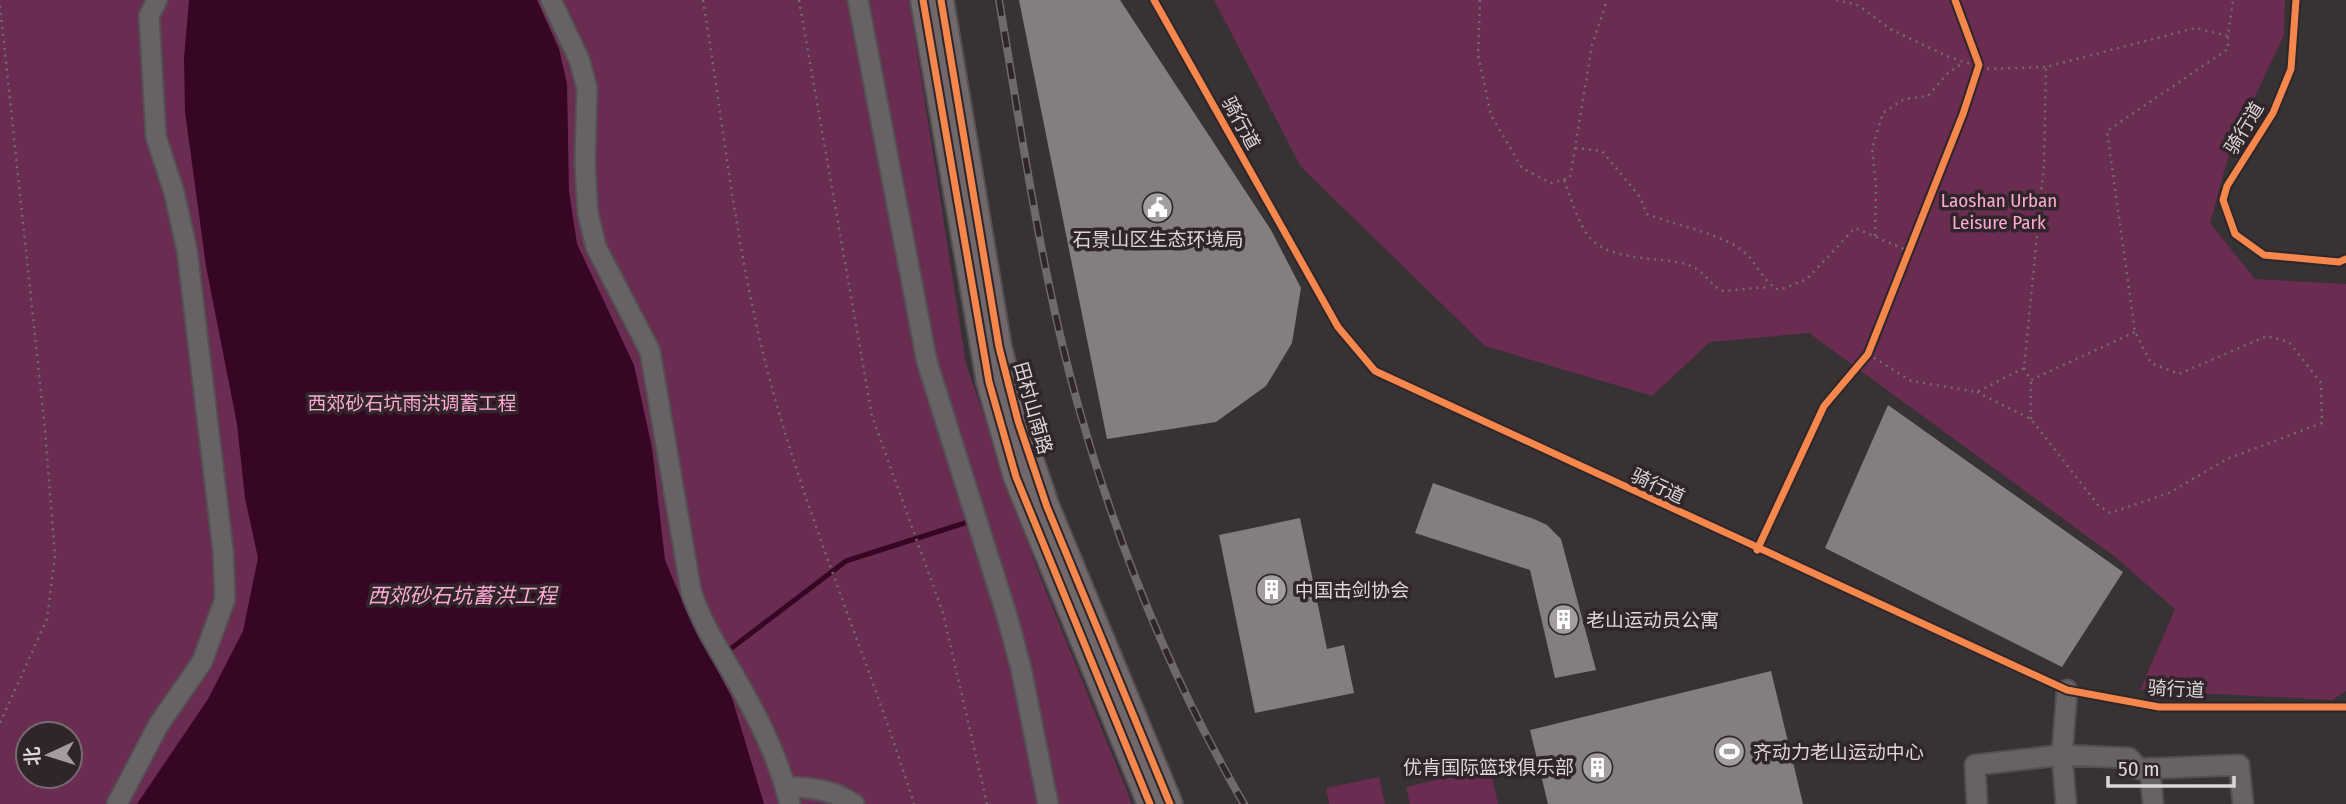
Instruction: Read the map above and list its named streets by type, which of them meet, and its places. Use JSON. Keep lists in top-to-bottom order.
{
  "streets": {
    "main road": ["田村山南路"],
    "cycle path": ["骑行道"]
  },
  "water": ["西郊砂石坑蓄洪工程"],
  "parks": ["Laoshan Urban Leisure Park", "西郊砂石坑雨洪调蓄工程"],
  "places": {
    "public building": ["石景山区生态环境局"],
    "building": ["中国击剑协会", "老山运动员公寓", "优肯国际篮球俱乐部"],
    "sports": ["齐动力老山运动中心"]
  },
  "scale_bar": "50 m",
  "north": "left"
}
